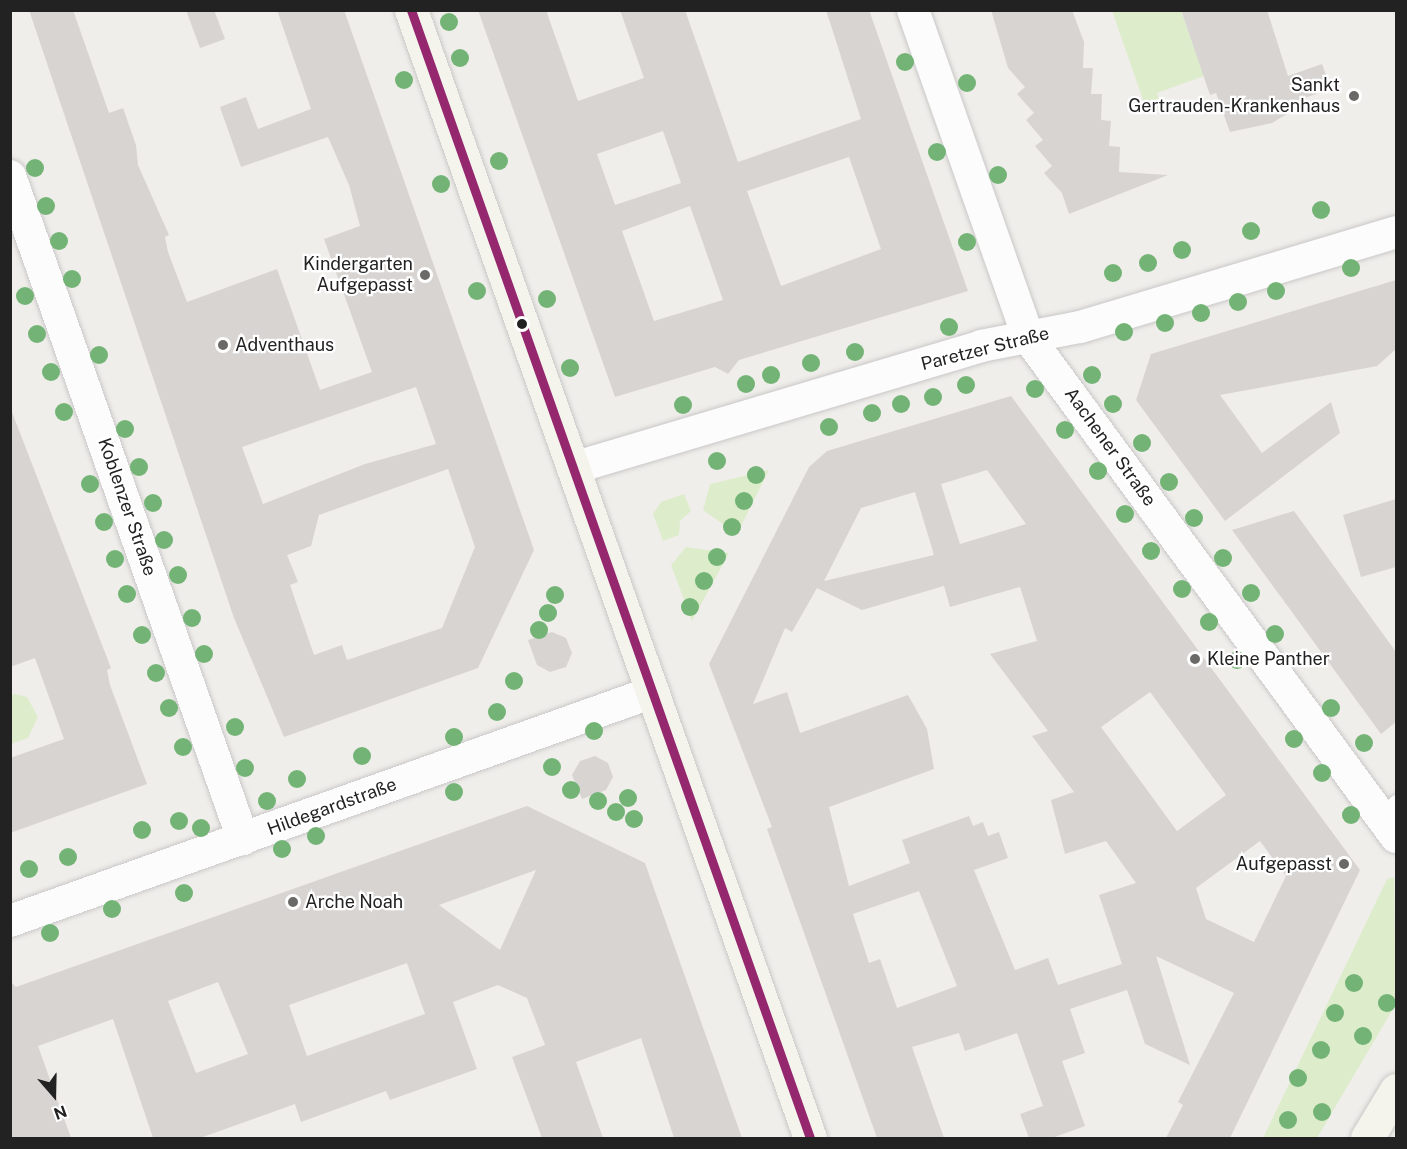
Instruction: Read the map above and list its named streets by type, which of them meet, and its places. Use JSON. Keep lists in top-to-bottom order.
{
  "streets": {
    "street": [
      "Paretzer Straße",
      "Aachener Straße",
      "Koblenzer Straße",
      "Hildegardstraße"
    ]
  },
  "crossings": [
    ["Paretzer Straße", "Aachener Straße"],
    ["Koblenzer Straße", "Hildegardstraße"]
  ],
  "places": [
    "Sankt Gertrauden-Krankenhaus",
    "Kindergarten Aufgepasst",
    "Adventhaus",
    "Kleine Panther",
    "Aufgepasst",
    "Arche Noah"
  ],
  "north": "bottom"
}
